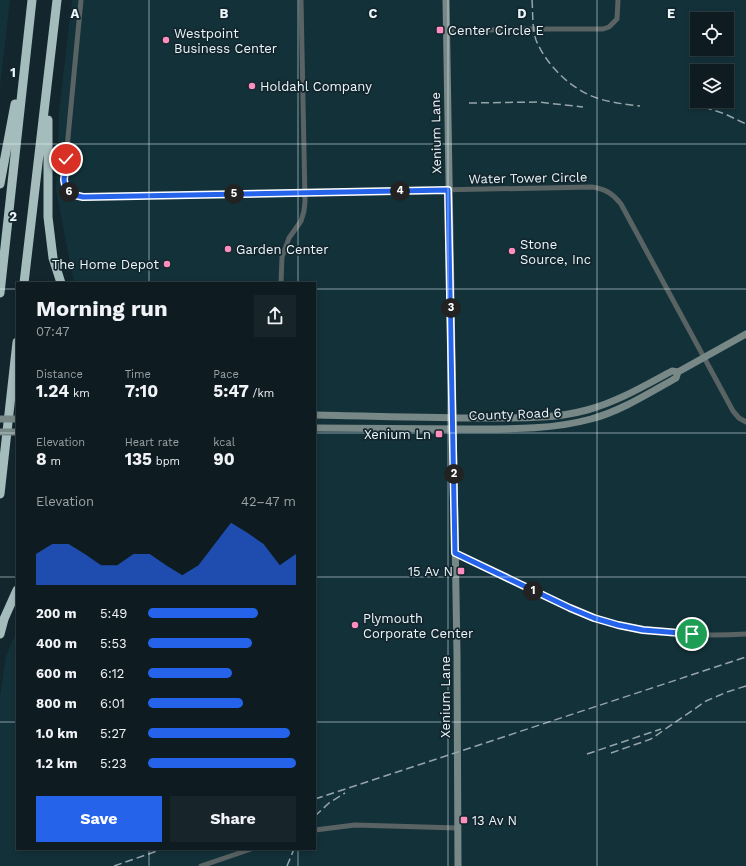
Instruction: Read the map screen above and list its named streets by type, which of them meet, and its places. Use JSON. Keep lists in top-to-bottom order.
{
  "streets": {
    "main road": ["Xenium Lane", "County Road 6"],
    "street": ["Water Tower Circle"]
  },
  "crossings": [
    ["Xenium Lane", "Water Tower Circle"],
    ["Xenium Lane", "County Road 6"],
    ["Water Tower Circle", "County Road 6"]
  ],
  "places": {
    "transit": [
      "Center Circle E",
      "Xenium Ln",
      "15 Av N",
      "13 Av N"
    ],
    "other": [
      "Westpoint Business Center",
      "Holdahl Company",
      "Garden Center",
      "Stone Source, Inc",
      "The Home Depot",
      "Plymouth Corporate Center"
    ]
  },
  "page": {
    "pins": [
      "4",
      "6",
      "5",
      "3",
      "2",
      "1"
    ],
    "heading": ["Morning run", "07:47"],
    "stats": [
      ["Distance", "1.24 km"],
      ["Time", "7:10"],
      ["Pace", "5:47 /km"],
      ["Elevation", "8 m"],
      ["Heart rate", "135 bpm"],
      ["kcal", "90"]
    ],
    "chart": ["Elevation", "42–47 m"],
    "list": [
      {
        "name": "200 m",
        "note": "5:49"
      },
      {
        "name": "400 m",
        "note": "5:53"
      },
      {
        "name": "600 m",
        "note": "6:12"
      },
      {
        "name": "800 m",
        "note": "6:01"
      },
      {
        "name": "1.0 km",
        "note": "5:27"
      },
      {
        "name": "1.2 km",
        "note": "5:23"
      }
    ],
    "buttons": ["Save", "Share"]
  },
  "grid": {
    "columns": [
      "A",
      "B",
      "C",
      "D",
      "E"
    ],
    "rows": ["1", "2"]
  }
}
